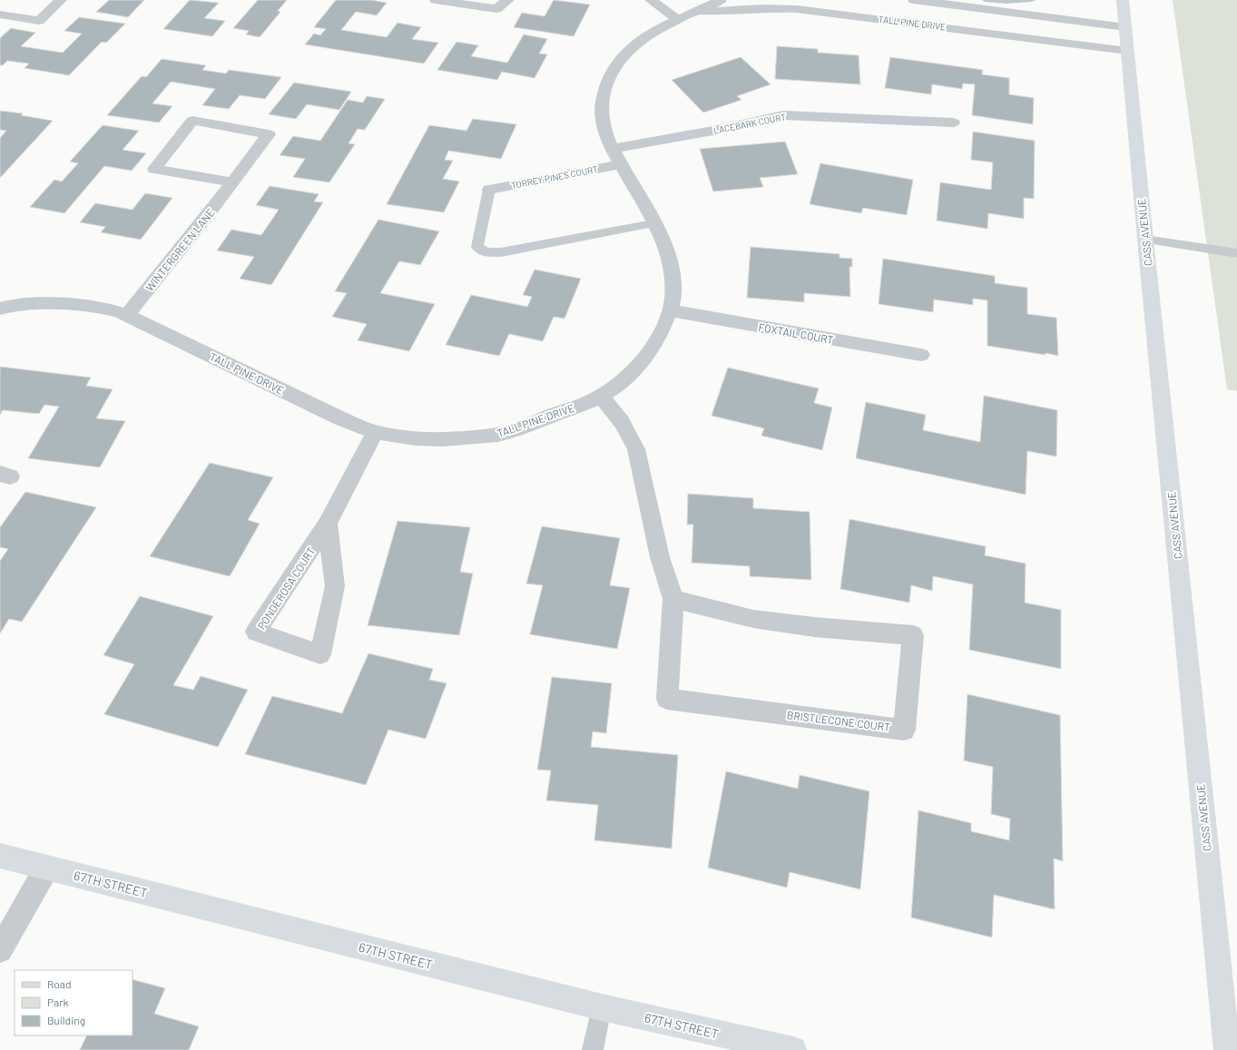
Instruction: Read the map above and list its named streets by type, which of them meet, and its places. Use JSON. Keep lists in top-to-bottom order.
{
  "streets": {
    "main road": ["CASS AVENUE", "67TH STREET"],
    "street": [
      "TALL PINE DRIVE",
      "LACEBARK COURT",
      "TORREY PINES COURT",
      "WINTERGREEN LANE",
      "FOXTAIL COURT",
      "PONDEROSA COURT",
      "BRISTLECONE COURT"
    ]
  },
  "crossings": [
    ["TALL PINE DRIVE", "LACEBARK COURT"],
    ["TALL PINE DRIVE", "TORREY PINES COURT"],
    ["TALL PINE DRIVE", "CASS AVENUE"],
    ["TALL PINE DRIVE", "WINTERGREEN LANE"],
    ["TALL PINE DRIVE", "FOXTAIL COURT"],
    ["TALL PINE DRIVE", "PONDEROSA COURT"],
    ["TALL PINE DRIVE", "BRISTLECONE COURT"]
  ],
  "legend": ["Road", "Park", "Building"]
}
